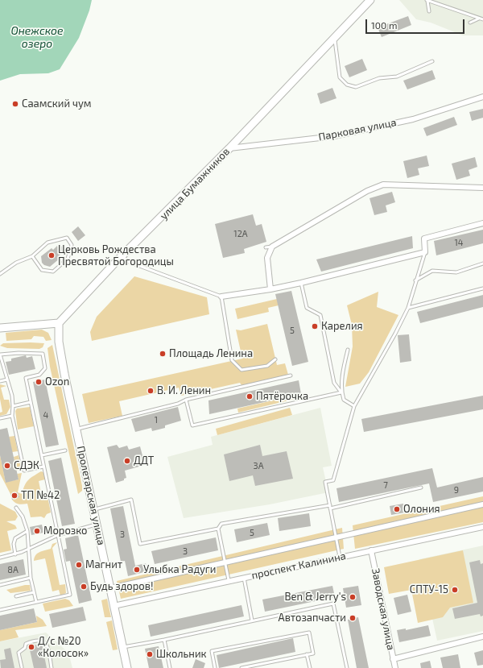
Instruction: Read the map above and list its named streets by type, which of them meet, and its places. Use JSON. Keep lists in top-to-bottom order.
{
  "streets": {
    "street": [
      "Парковая улица",
      "улица Бумажников",
      "Пролетарская улица",
      "проспект Калинина",
      "Заводская улица"
    ]
  },
  "crossings": [
    ["Парковая улица", "улица Бумажников"],
    ["улица Бумажников", "Пролетарская улица"],
    ["Пролетарская улица", "проспект Калинина"],
    ["проспект Калинина", "Заводская улица"]
  ],
  "water": ["Онежское озеро"],
  "places": [
    "Саамский чум",
    "Церковь Рождества Пресвятой Богородицы",
    "Карелия",
    "Площадь Ленина",
    "Ozon",
    "В. И. Ленин",
    "Пятёрочка",
    "ДДТ",
    "СДЭК",
    "ТП №42",
    "Олония",
    "Морозко",
    "Магнит",
    "Улыбка Радуги",
    "Будь здоров!",
    "СПТУ-15",
    "Ben & Jerry's",
    "Автозапчасти",
    "Д/с №20 «Колосок»",
    "Школьник"
  ],
  "house_numbers": [
    "12А",
    "14",
    "5",
    "4",
    "1",
    "3А",
    "7",
    "9",
    "5",
    "3",
    "3",
    "8А"
  ],
  "scale_bar": "100 m"
}
